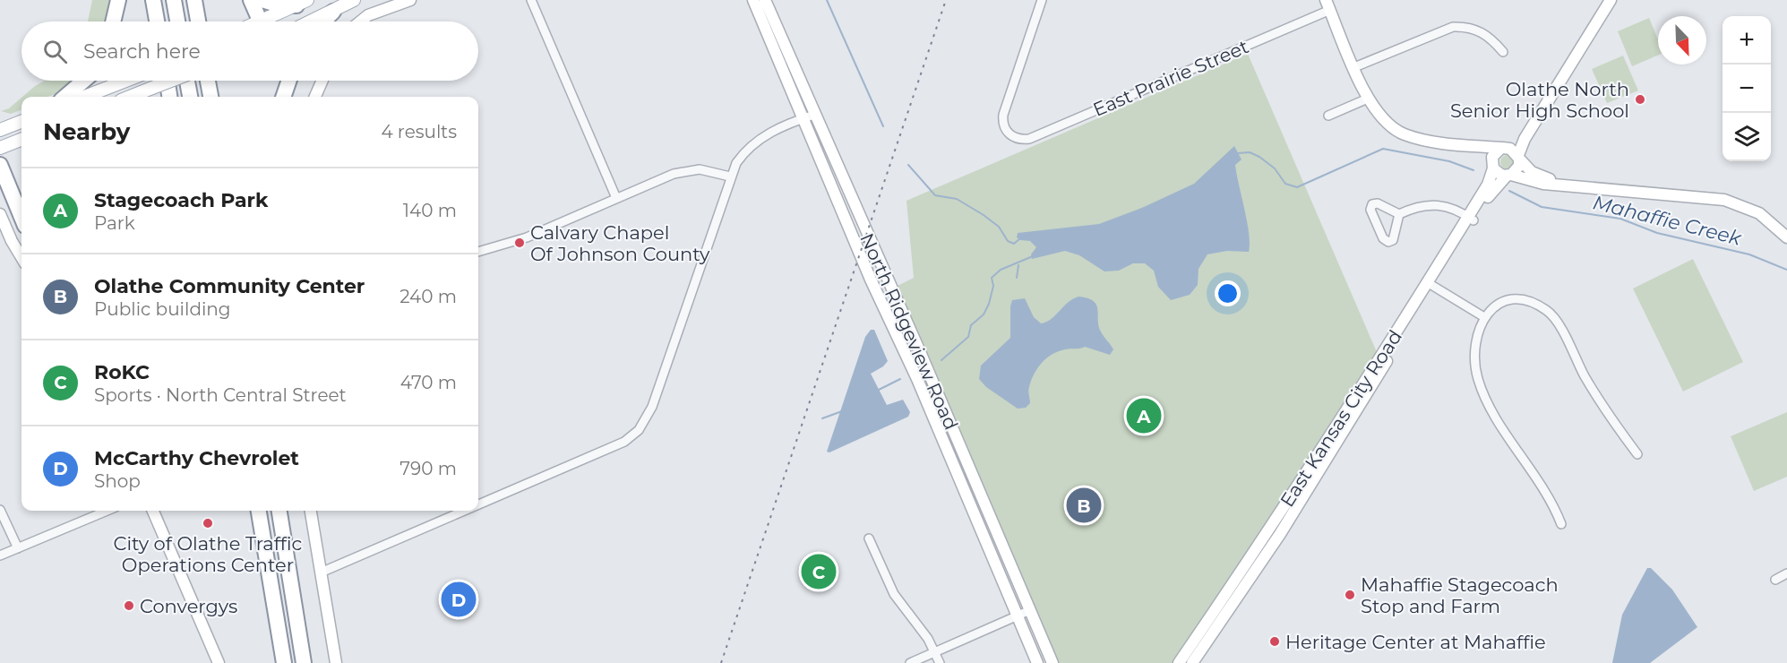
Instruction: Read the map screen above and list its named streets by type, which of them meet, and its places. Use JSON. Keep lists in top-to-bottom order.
{
  "streets": {
    "street": ["East Prairie Street", "North Ridgeview Road", "East Kansas City Road"]
  },
  "water": ["Mahaffie Creek"],
  "places": [
    "Olathe North Senior High School",
    "Calvary Chapel Of Johnson County",
    "City of Olathe Traffic Operations Center",
    "Mahaffie Stagecoach Stop and Farm",
    "Convergys",
    "Heritage Center at Mahaffie"
  ],
  "north": "bottom right",
  "page": {
    "map_buttons": ["+", "−"],
    "search": "Search here",
    "heading": ["Nearby", "4 results"],
    "list": [
      {
        "mark": "A",
        "name": "Stagecoach Park",
        "note": "Park",
        "value": "140 m"
      },
      {
        "mark": "B",
        "name": "Olathe Community Center",
        "note": "Public building",
        "value": "240 m"
      },
      {
        "mark": "C",
        "name": "RoKC",
        "note": "Sports · North Central Street",
        "value": "470 m"
      },
      {
        "mark": "D",
        "name": "McCarthy Chevrolet",
        "note": "Shop",
        "value": "790 m"
      }
    ],
    "pins": [
      "A",
      "B",
      "C",
      "D"
    ]
  }
}
